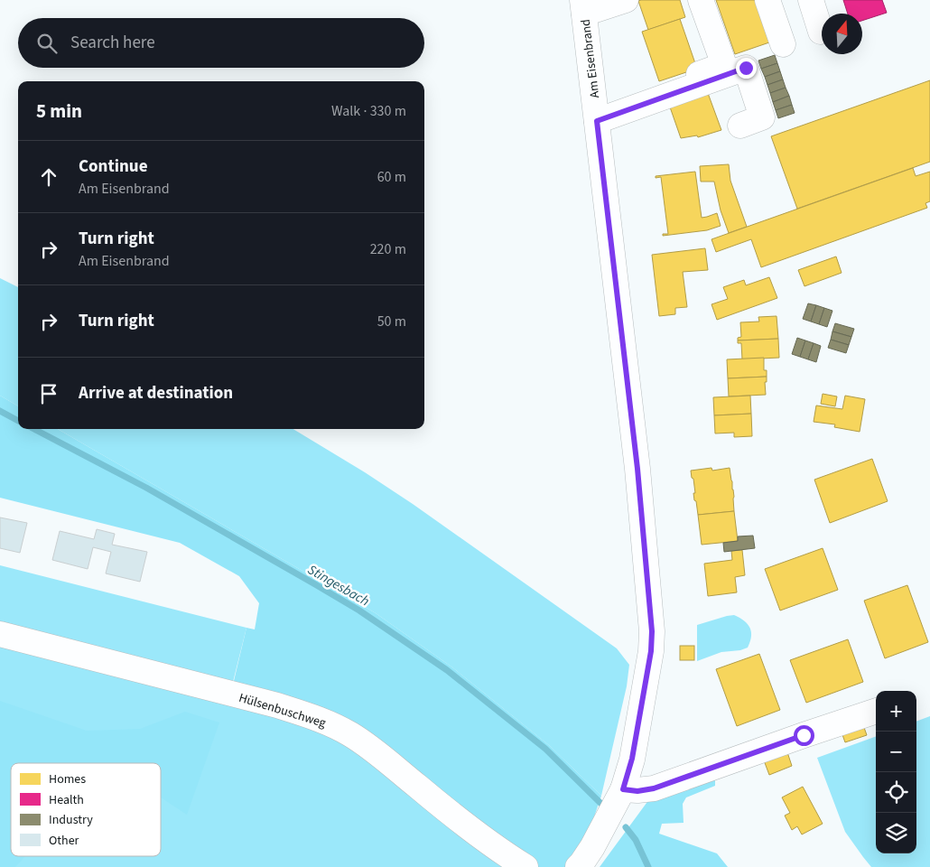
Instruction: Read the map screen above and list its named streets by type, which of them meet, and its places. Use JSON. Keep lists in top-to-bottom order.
{
  "streets": {
    "street": ["Am Eisenbrand", "Hülsenbuschweg"]
  },
  "water": ["Stingesbach"],
  "legend": [
    "Homes",
    "Health",
    "Industry",
    "Other"
  ],
  "north": "top",
  "page": {
    "search": "Search here",
    "heading": ["5 min", "Walk · 330 m"],
    "list": [
      ["Continue", "Am Eisenbrand", "60 m"],
      ["Turn right", "Am Eisenbrand", "220 m"],
      ["Turn right", "50 m"],
      "Arrive at destination"
    ],
    "map_buttons": ["+", "−"]
  }
}
